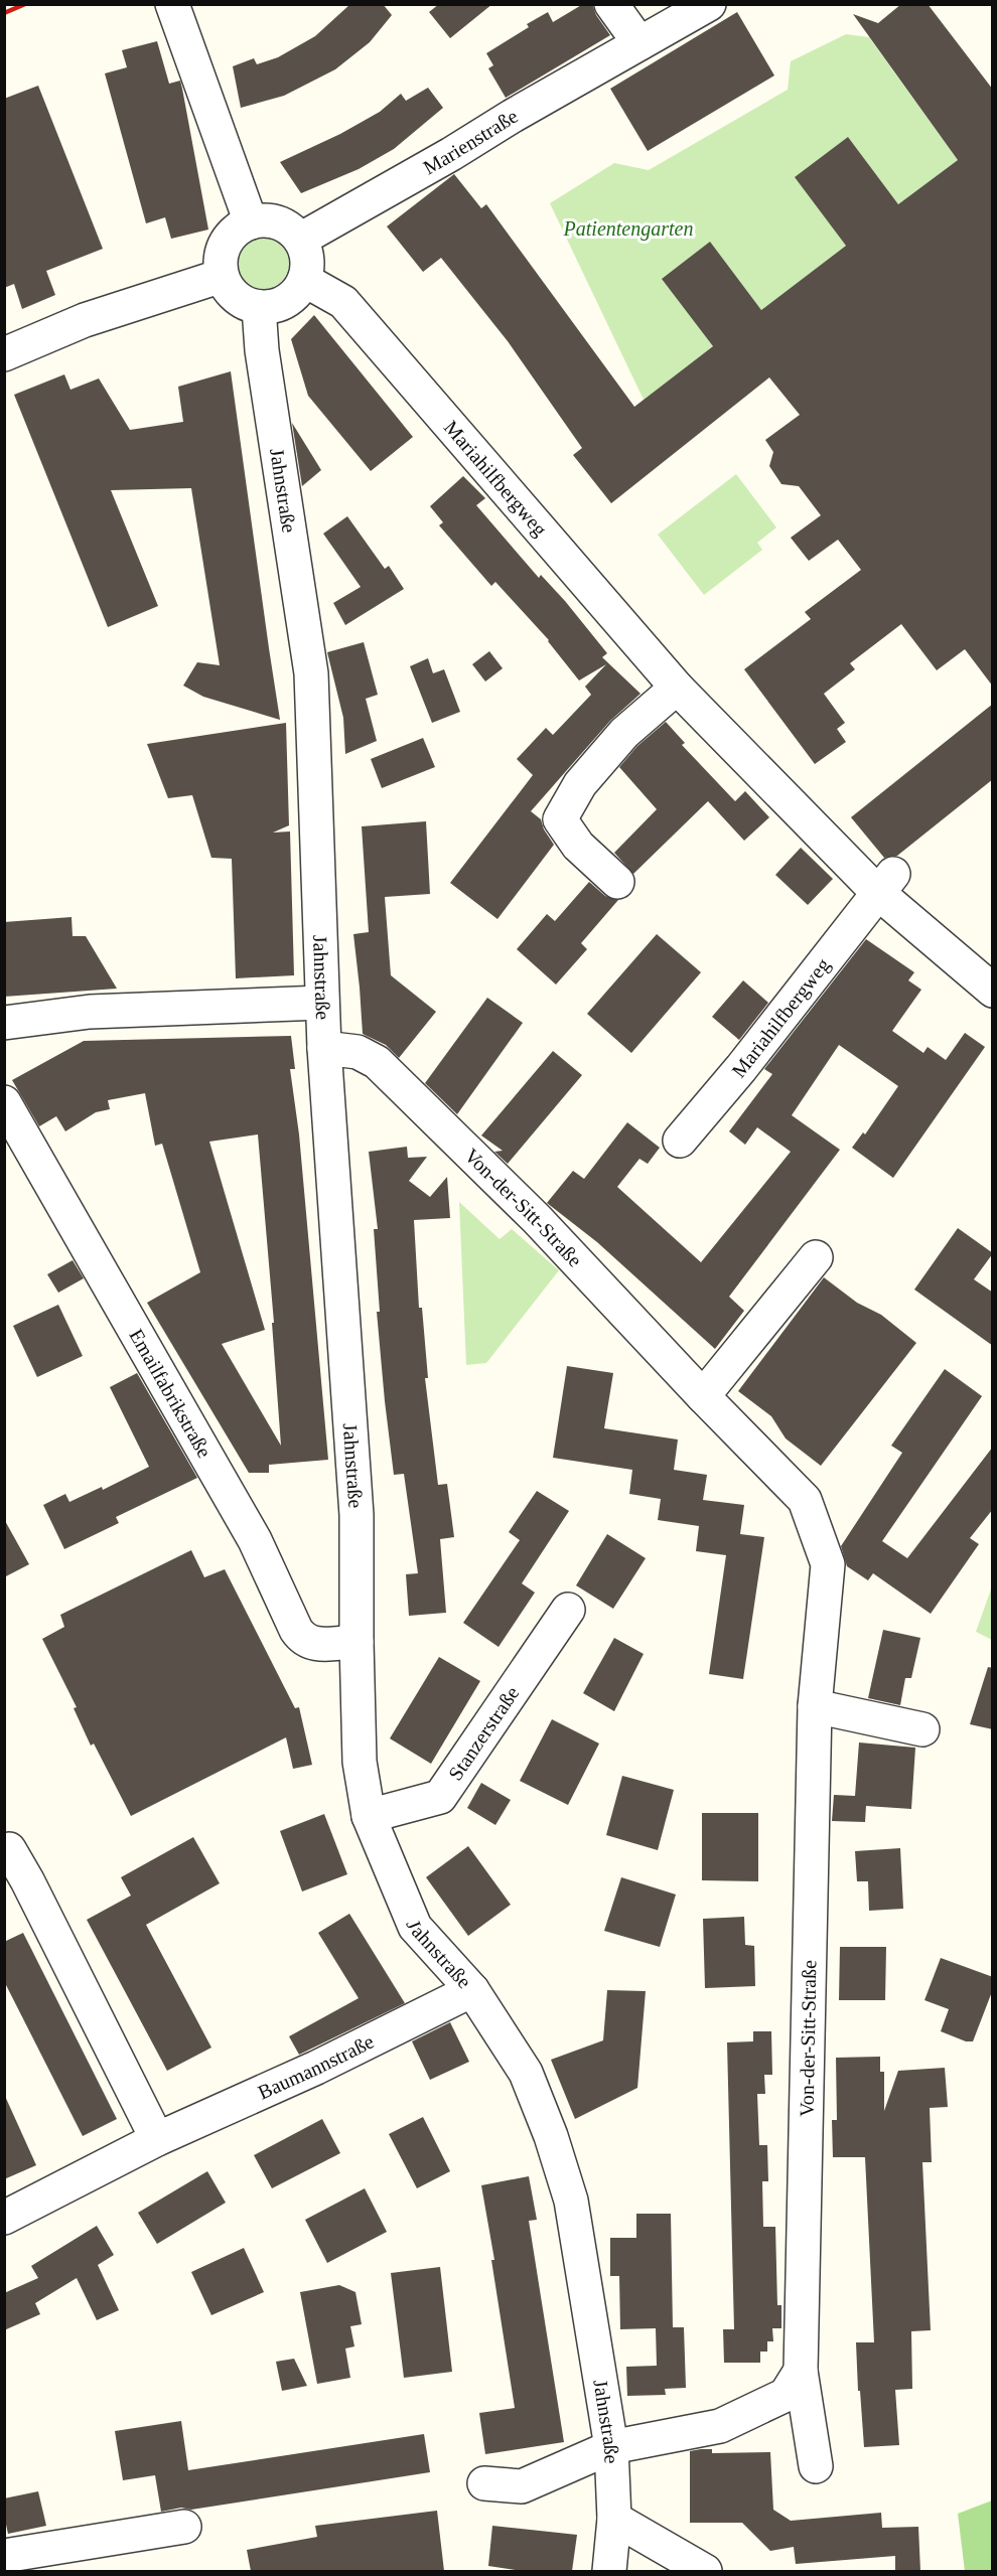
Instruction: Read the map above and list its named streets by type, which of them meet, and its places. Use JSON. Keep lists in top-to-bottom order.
{
  "streets": {
    "street": [
      "Marienstraße",
      "Mariahilfbergweg",
      "Jahnstraße",
      "Von-der-Sitt-Straße",
      "Emailfabrikstraße",
      "Stanzerstraße",
      "Baumannstraße"
    ]
  },
  "crossings": [
    ["Marienstraße", "Mariahilfbergweg"],
    ["Marienstraße", "Jahnstraße"],
    ["Mariahilfbergweg", "Jahnstraße"],
    ["Jahnstraße", "Von-der-Sitt-Straße"],
    ["Jahnstraße", "Emailfabrikstraße"],
    ["Jahnstraße", "Stanzerstraße"],
    ["Jahnstraße", "Baumannstraße"]
  ],
  "parks": ["Patientengarten"]
}
